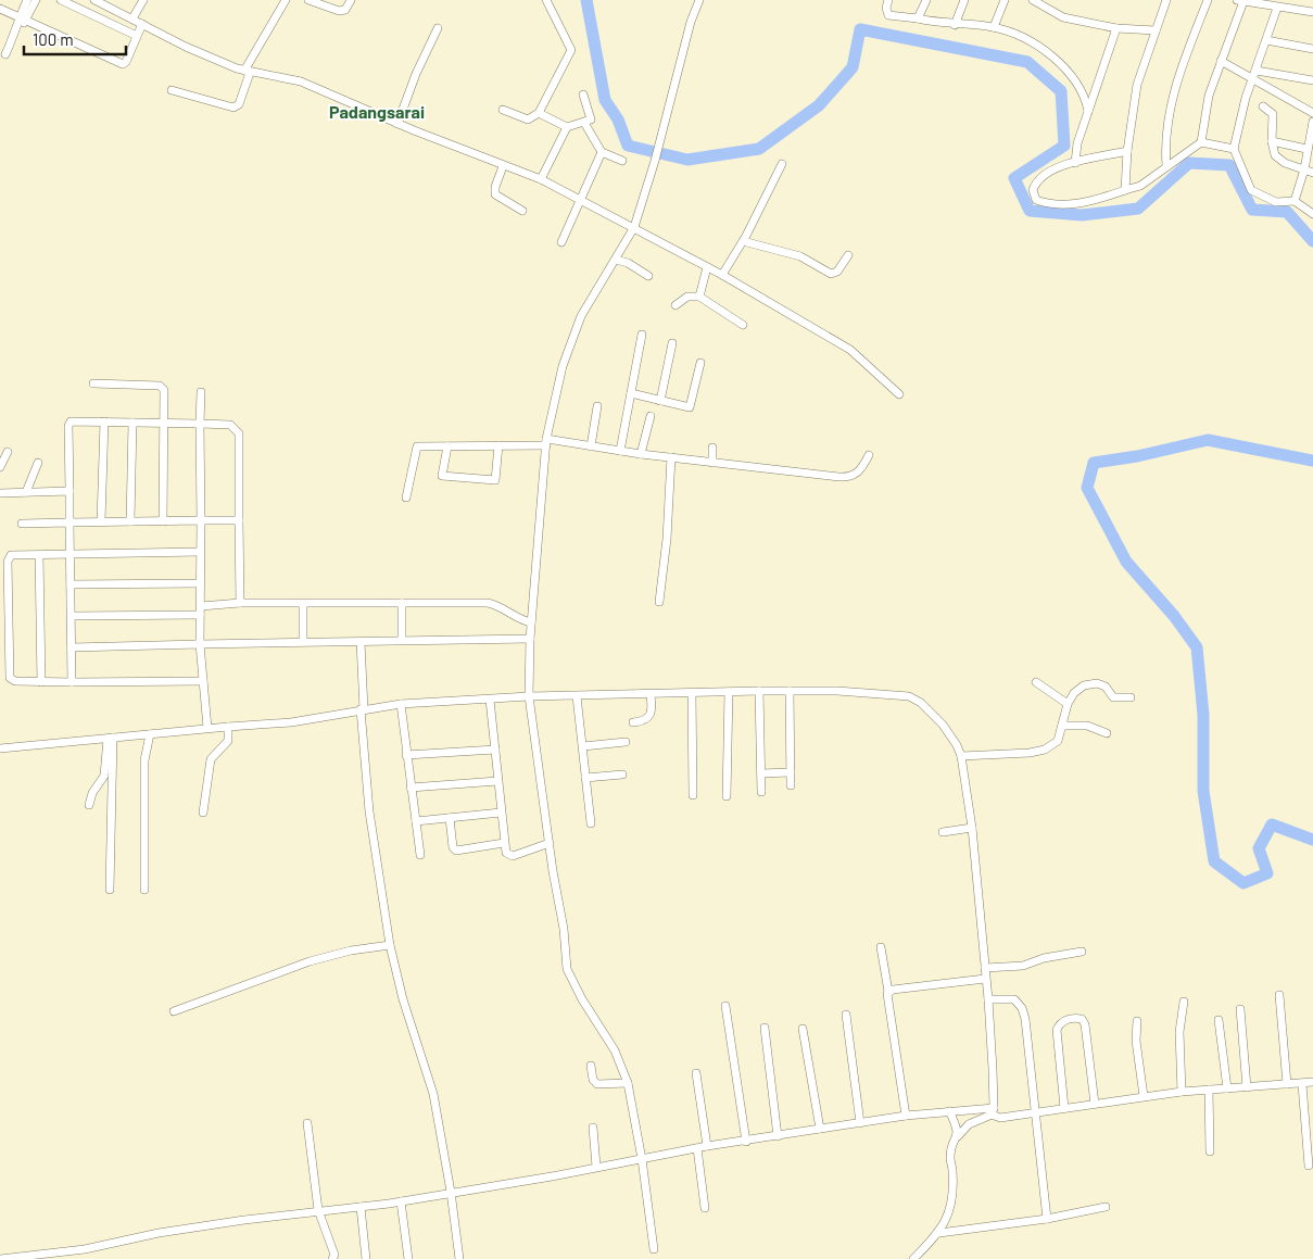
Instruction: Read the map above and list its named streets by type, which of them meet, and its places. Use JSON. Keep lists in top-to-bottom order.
{
  "districts": ["Padangsarai"],
  "scale_bar": "100 m"
}
